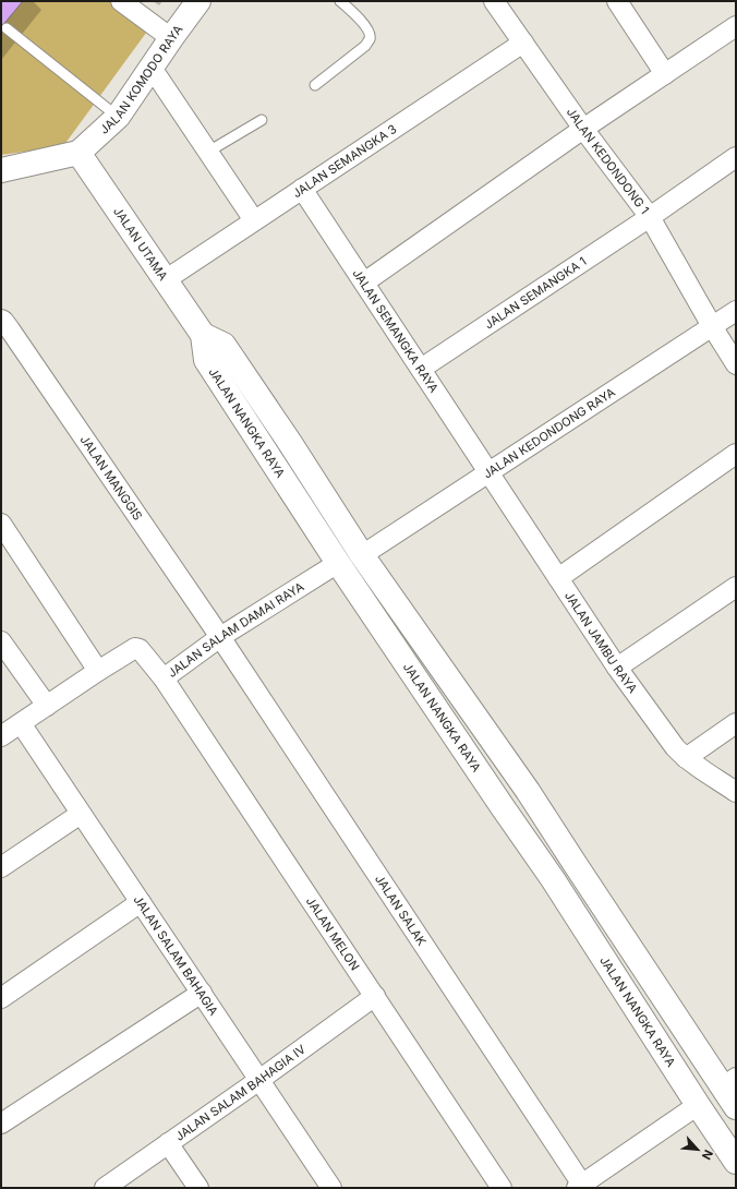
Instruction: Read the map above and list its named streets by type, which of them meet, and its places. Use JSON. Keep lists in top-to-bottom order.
{
  "streets": {
    "street": [
      "JALAN KOMODO RAYA",
      "JALAN KEDONDONG 1",
      "JALAN SEMANGKA 3",
      "JALAN UTAMA",
      "JALAN SEMANGKA 1",
      "JALAN SEMANGKA RAYA",
      "JALAN NANGKA RAYA",
      "JALAN KEDONDONG RAYA",
      "JALAN MANGGIS",
      "JALAN SALAM DAMAI RAYA",
      "JALAN JAMBU RAYA",
      "JALAN SALAK",
      "JALAN MELON",
      "JALAN SALAM BAHAGIA",
      "JALAN SALAM BAHAGIA IV"
    ]
  },
  "crossings": [
    ["JALAN KOMODO RAYA", "JALAN UTAMA"],
    ["JALAN KEDONDONG 1", "JALAN SEMANGKA 3"],
    ["JALAN KEDONDONG 1", "JALAN SEMANGKA 1"],
    ["JALAN KEDONDONG 1", "JALAN KEDONDONG RAYA"],
    ["JALAN SEMANGKA 3", "JALAN UTAMA"],
    ["JALAN SEMANGKA 3", "JALAN SEMANGKA RAYA"],
    ["JALAN UTAMA", "JALAN NANGKA RAYA"],
    ["JALAN SEMANGKA 1", "JALAN SEMANGKA RAYA"],
    ["JALAN SEMANGKA RAYA", "JALAN KEDONDONG RAYA"],
    ["JALAN SEMANGKA RAYA", "JALAN JAMBU RAYA"],
    ["JALAN NANGKA RAYA", "JALAN KEDONDONG RAYA"],
    ["JALAN NANGKA RAYA", "JALAN SALAM DAMAI RAYA"],
    ["JALAN KEDONDONG RAYA", "JALAN JAMBU RAYA"],
    ["JALAN MANGGIS", "JALAN SALAM DAMAI RAYA"],
    ["JALAN MANGGIS", "JALAN SALAK"],
    ["JALAN SALAM DAMAI RAYA", "JALAN SALAK"],
    ["JALAN SALAM DAMAI RAYA", "JALAN MELON"],
    ["JALAN SALAM DAMAI RAYA", "JALAN SALAM BAHAGIA"],
    ["JALAN MELON", "JALAN SALAM BAHAGIA IV"],
    ["JALAN SALAM BAHAGIA", "JALAN SALAM BAHAGIA IV"]
  ],
  "north": "bottom right"
}
